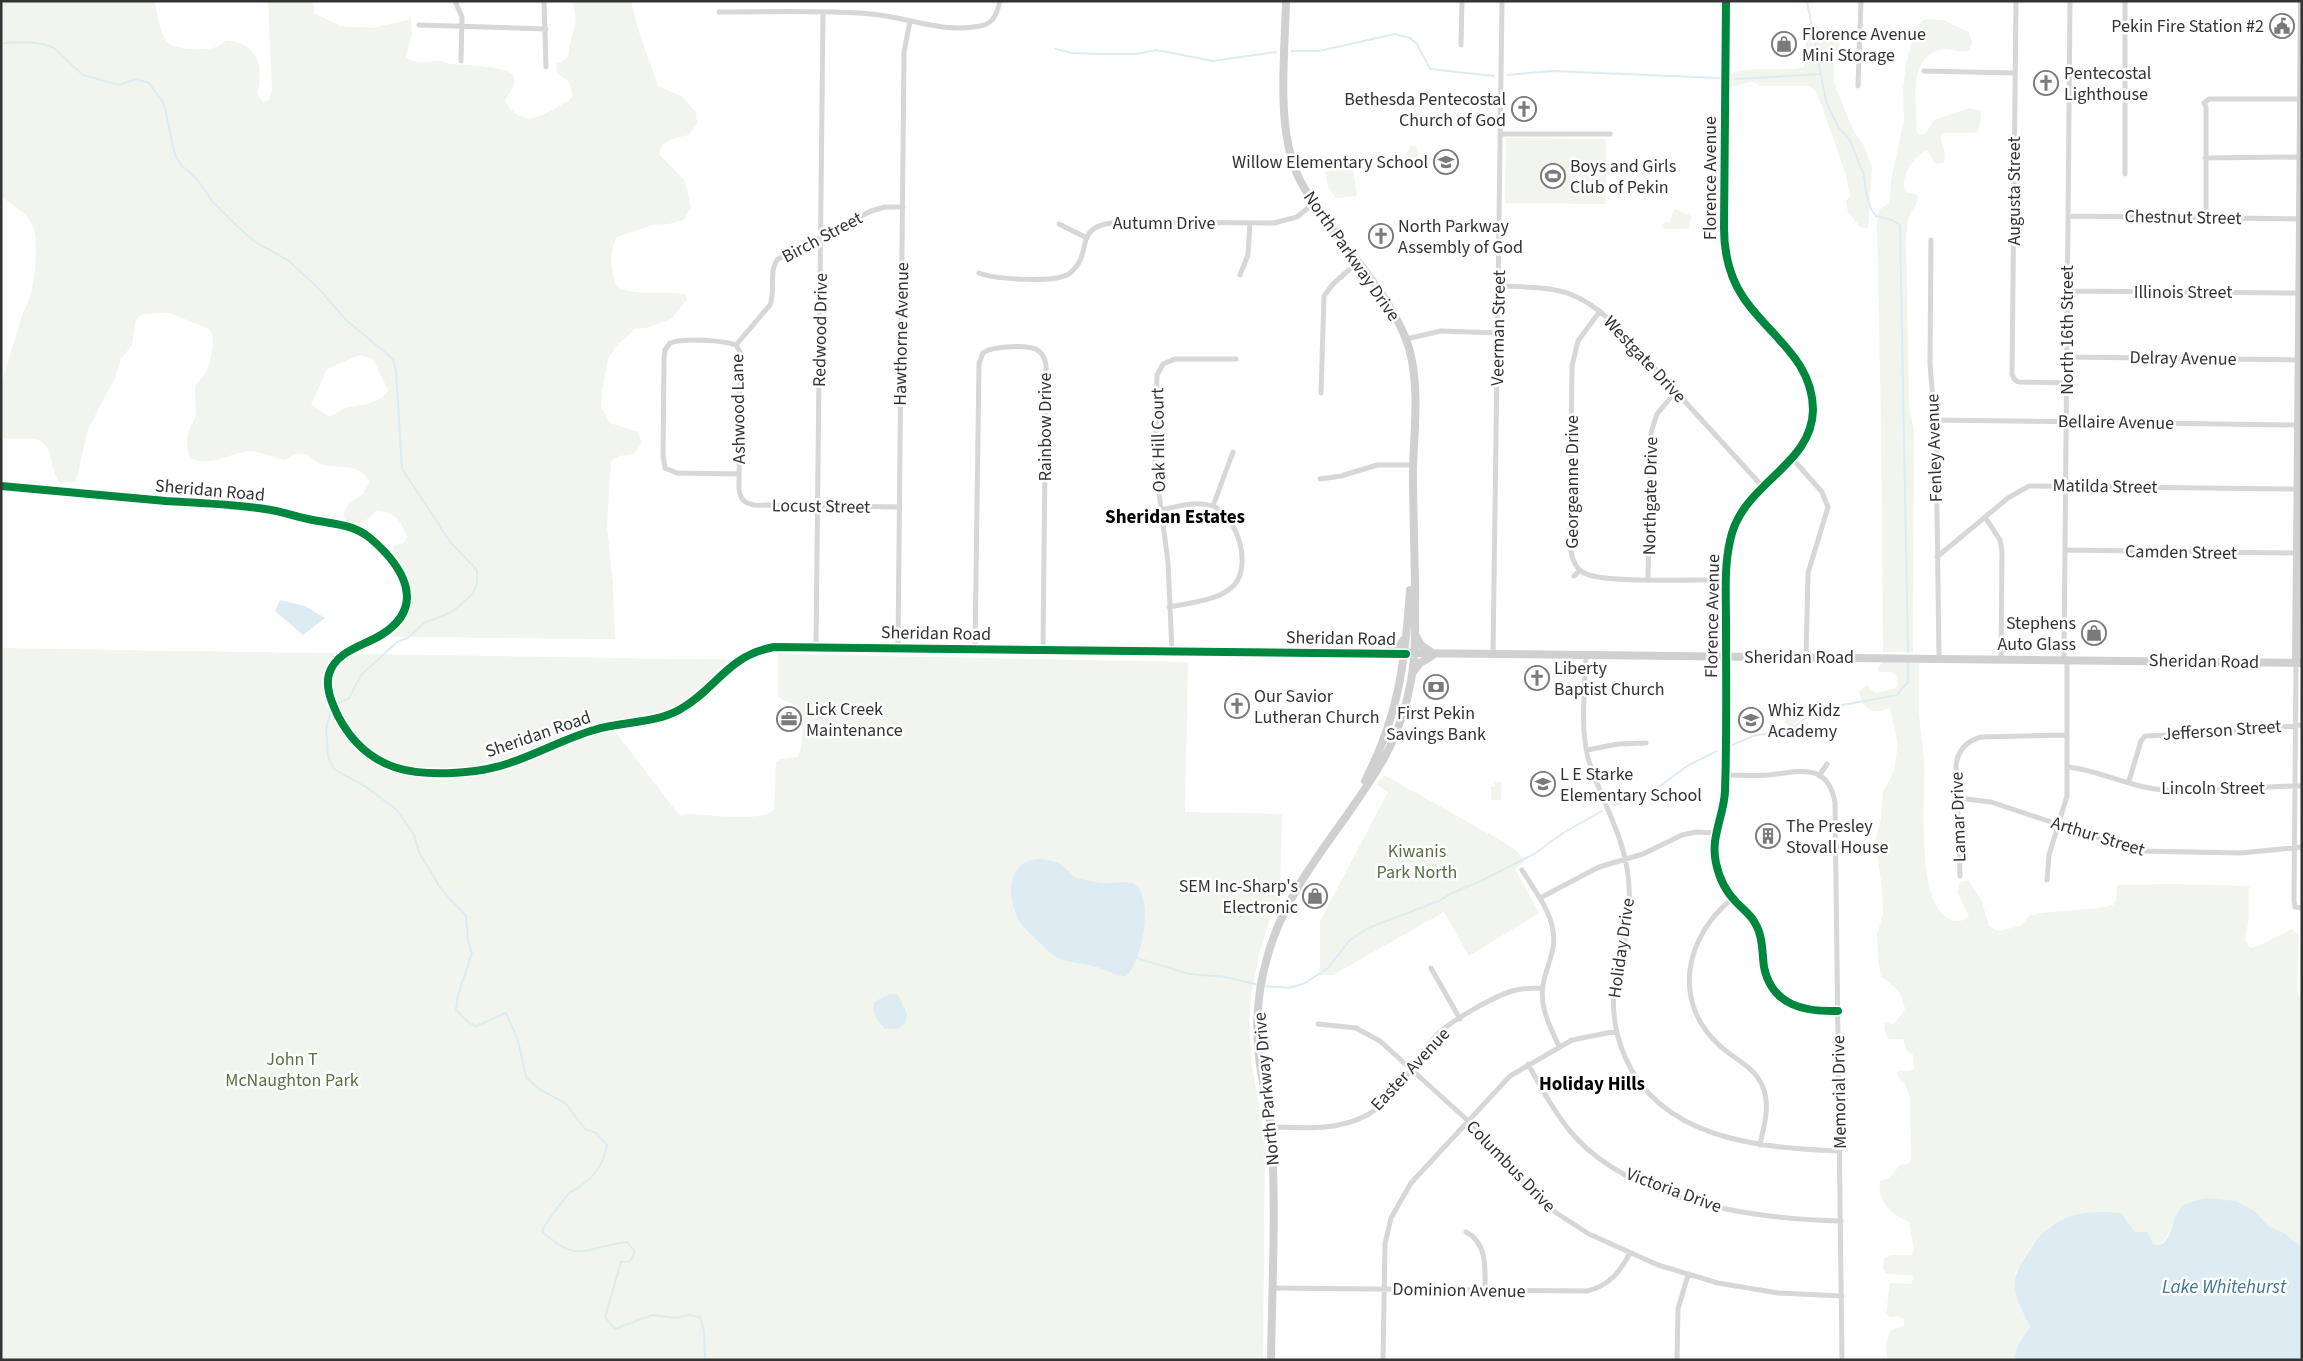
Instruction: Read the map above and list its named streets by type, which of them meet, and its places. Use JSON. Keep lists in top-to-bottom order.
{
  "streets": {
    "main road": ["North Parkway Drive", "Sheridan Road"],
    "street": [
      "Florence Avenue",
      "Augusta Street",
      "Chestnut Street",
      "Autumn Drive",
      "Birch Street",
      "Illinois Street",
      "Veerman Street",
      "Redwood Drive",
      "North 16th Street",
      "Hawthorne Avenue",
      "Delray Avenue",
      "Westgate Drive",
      "Ashwood Lane",
      "Bellaire Avenue",
      "Rainbow Drive",
      "Oak Hill Court",
      "Fenley Avenue",
      "Georgeanne Drive",
      "Matilda Street",
      "Northgate Drive",
      "Locust Street",
      "Camden Street",
      "Jefferson Street",
      "Lincoln Street",
      "Lamar Drive",
      "Arthur Street",
      "Holiday Drive",
      "Easter Avenue",
      "Memorial Drive",
      "Columbus Drive",
      "Victoria Drive",
      "Dominion Avenue"
    ]
  },
  "crossings": [
    ["Florence Avenue", "Westgate Drive"],
    ["Florence Avenue", "Georgeanne Drive"],
    ["Florence Avenue", "Sheridan Road"],
    ["Florence Avenue", "Memorial Drive"],
    ["Augusta Street", "North 16th Street"],
    ["Chestnut Street", "North 16th Street"],
    ["Autumn Drive", "North Parkway Drive"],
    ["Birch Street", "Redwood Drive"],
    ["Birch Street", "Hawthorne Avenue"],
    ["Birch Street", "Ashwood Lane"],
    ["North Parkway Drive", "Sheridan Road"],
    ["North Parkway Drive", "Easter Avenue"],
    ["North Parkway Drive", "Dominion Avenue"],
    ["Illinois Street", "North 16th Street"],
    ["Veerman Street", "Westgate Drive"],
    ["Veerman Street", "Sheridan Road"],
    ["Redwood Drive", "Sheridan Road"],
    ["Redwood Drive", "Locust Street"],
    ["North 16th Street", "Delray Avenue"],
    ["North 16th Street", "Bellaire Avenue"],
    ["North 16th Street", "Matilda Street"],
    ["North 16th Street", "Sheridan Road"],
    ["North 16th Street", "Camden Street"],
    ["North 16th Street", "Lincoln Street"],
    ["North 16th Street", "Lamar Drive"],
    ["North 16th Street", "Arthur Street"],
    ["Hawthorne Avenue", "Sheridan Road"],
    ["Hawthorne Avenue", "Locust Street"],
    ["Westgate Drive", "Georgeanne Drive"],
    ["Westgate Drive", "Northgate Drive"],
    ["Ashwood Lane", "Locust Street"],
    ["Bellaire Avenue", "Fenley Avenue"],
    ["Rainbow Drive", "Sheridan Road"],
    ["Oak Hill Court", "Sheridan Road"],
    ["Fenley Avenue", "Matilda Street"],
    ["Fenley Avenue", "Sheridan Road"],
    ["Georgeanne Drive", "Northgate Drive"],
    ["Sheridan Road", "Holiday Drive"],
    ["Jefferson Street", "Lincoln Street"],
    ["Lamar Drive", "Arthur Street"],
    ["Holiday Drive", "Memorial Drive"],
    ["Easter Avenue", "Columbus Drive"],
    ["Memorial Drive", "Columbus Drive"],
    ["Memorial Drive", "Victoria Drive"],
    ["Columbus Drive", "Dominion Avenue"]
  ],
  "districts": ["Sheridan Estates", "Holiday Hills"],
  "water": ["Lake Whitehurst"],
  "parks": ["Kiwanis Park North", "John T McNaughton Park"],
  "places": {
    "public building": ["Pekin Fire Station #2"],
    "shop": ["Florence Avenue Mini Storage", "Stephens Auto Glass", "SEM Inc-Sharp's Electronic"],
    "church": [
      "Pentecostal Lighthouse",
      "Bethesda Pentecostal Church of God",
      "North Parkway Assembly of God",
      "Liberty Baptist Church",
      "Our Savior Lutheran Church"
    ],
    "school or university": ["Willow Elementary School", "Whiz Kidz Academy", "L E Starke Elementary School"],
    "sports": ["Boys and Girls Club of Pekin"],
    "bank": ["First Pekin Savings Bank"],
    "office": ["Lick Creek Maintenance"],
    "building": ["The Presley Stovall House"]
  }
}
